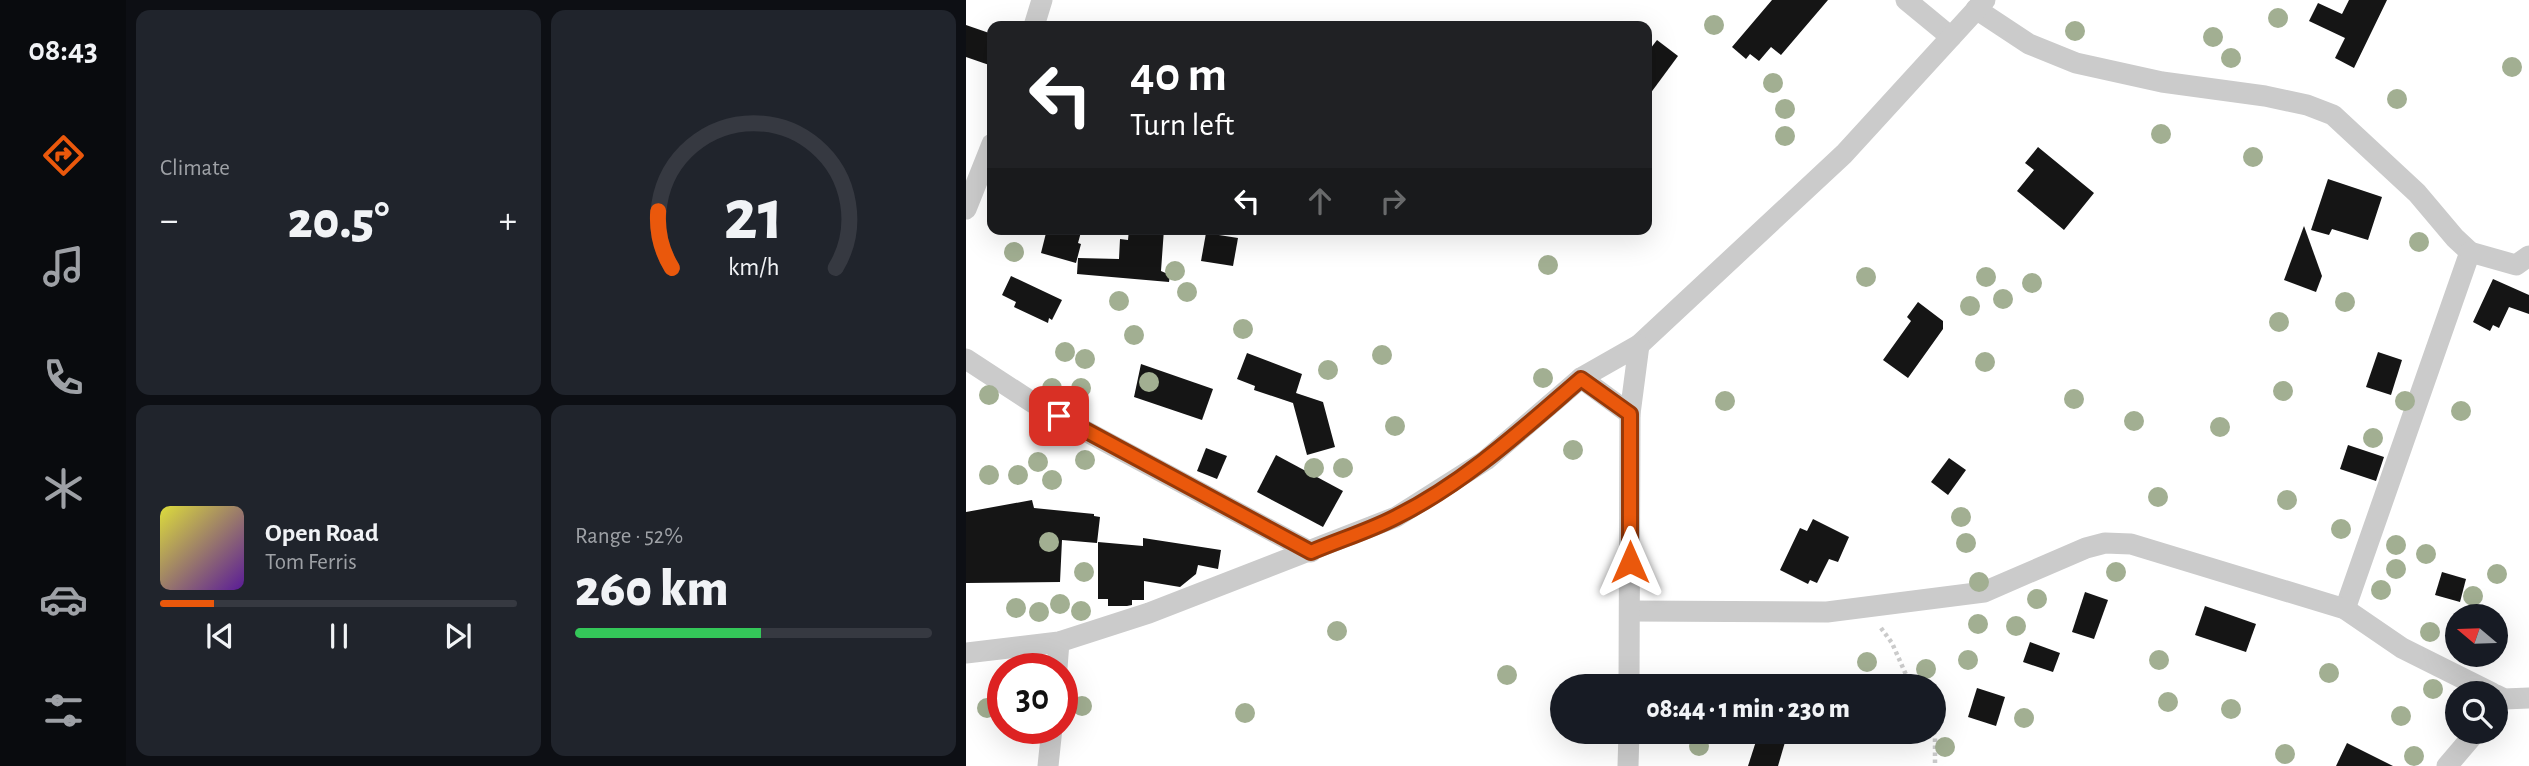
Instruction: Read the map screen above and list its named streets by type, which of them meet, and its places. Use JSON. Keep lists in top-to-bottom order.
{
  "north": "left",
  "page": {
    "tabs": "08:43",
    "tile": [
      "Climate",
      ["Range · 52%", "260 km"]
    ],
    "turn": ["40 m", "Turn left"],
    "heat": ["−", "20.5°", "+"],
    "song": ["Open Road", "Tom Ferris"],
    "limit": "30",
    "trip": "08:44 · 1 min · 230 m",
    "gauge": ["21", "km/h"]
  }
}
